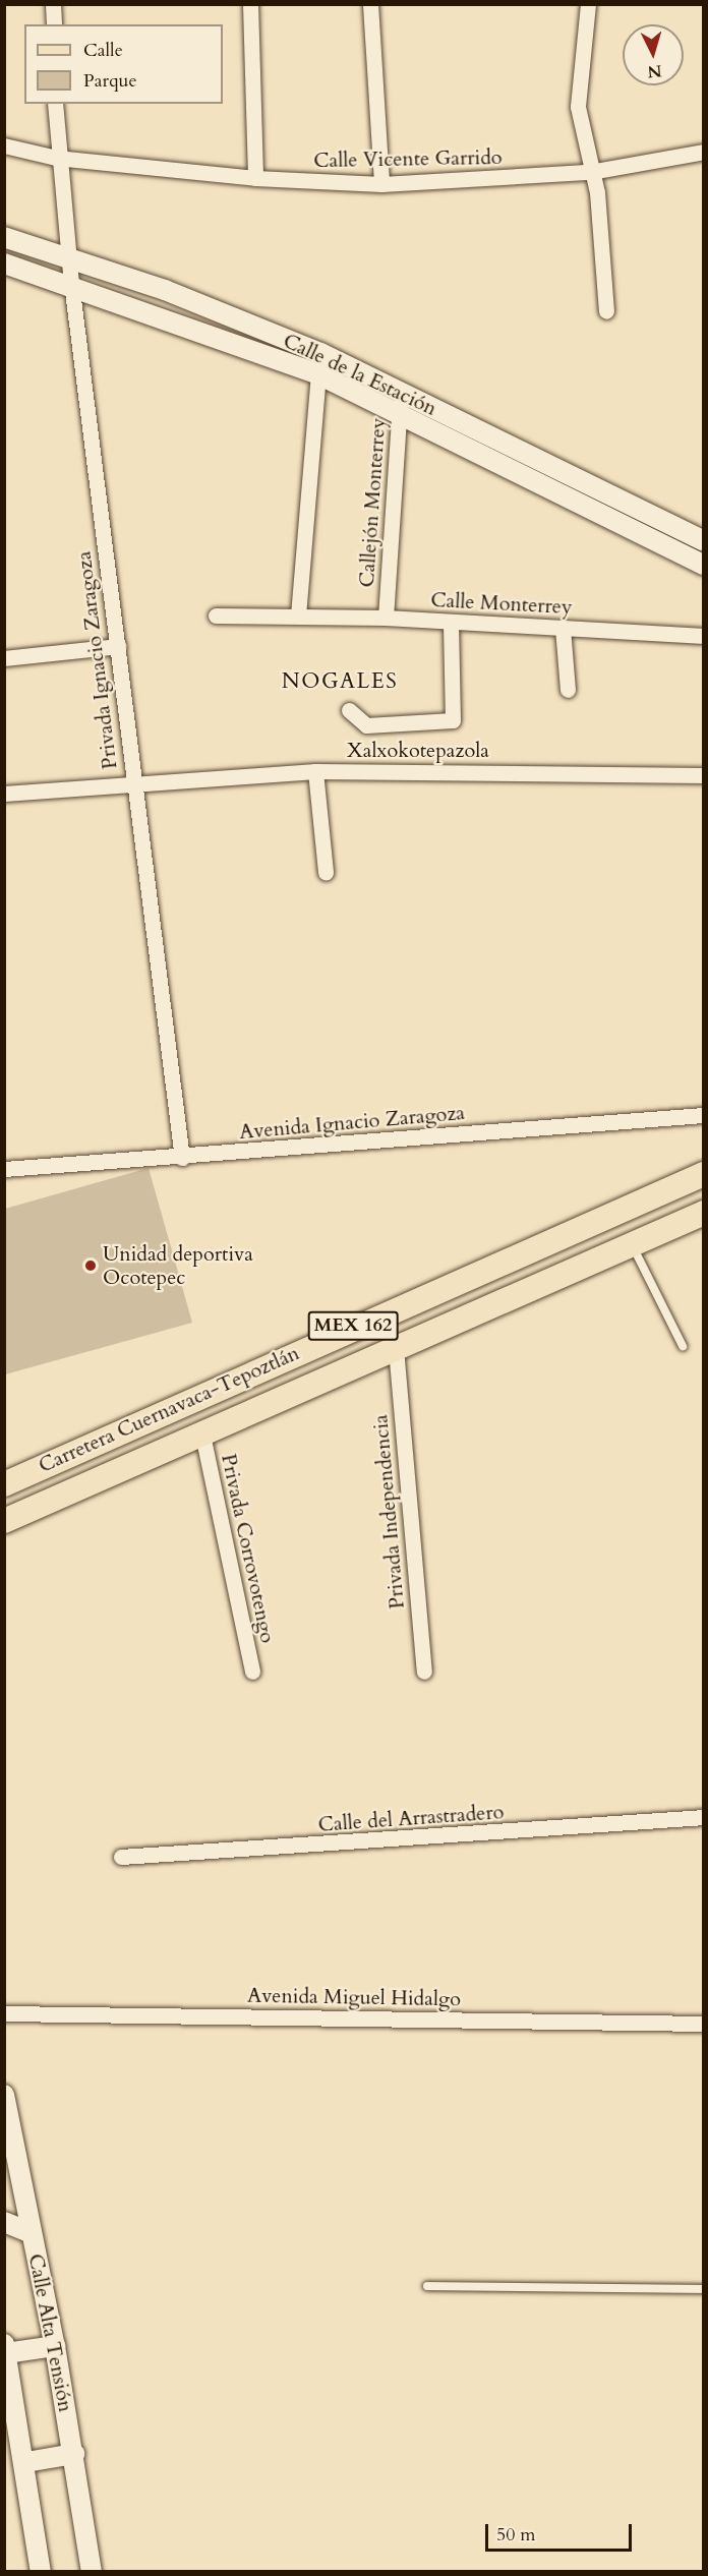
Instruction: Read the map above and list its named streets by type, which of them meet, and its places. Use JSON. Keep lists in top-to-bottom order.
{
  "streets": {
    "main road": ["MEX 162", "Carretera Cuernavaca-Tepoztlán"],
    "street": [
      "Calle Vicente Garrido",
      "Calle de la Estación",
      "Callejón Monterrey",
      "Calle Monterrey",
      "Privada Ignacio Zaragoza",
      "Xalxokotepazola",
      "Avenida Ignacio Zaragoza",
      "Privada Independencia",
      "Privada Corrovotengo",
      "Calle del Arrastradero",
      "Avenida Miguel Hidalgo",
      "Calle Alta Tensión"
    ]
  },
  "crossings": [
    ["Calle Vicente Garrido", "Privada Ignacio Zaragoza"],
    ["Calle de la Estación", "Callejón Monterrey"],
    ["Calle de la Estación", "Privada Ignacio Zaragoza"],
    ["Callejón Monterrey", "Calle Monterrey"],
    ["Privada Ignacio Zaragoza", "Xalxokotepazola"],
    ["Privada Ignacio Zaragoza", "Avenida Ignacio Zaragoza"],
    ["Carretera Cuernavaca-Tepoztlán", "Privada Independencia"],
    ["Carretera Cuernavaca-Tepoztlán", "Privada Corrovotengo"]
  ],
  "districts": ["NOGALES"],
  "places": ["Unidad deportiva Ocotepec"],
  "legend": ["Calle", "Parque"],
  "scale_bar": "50 m",
  "north": "bottom"
}
